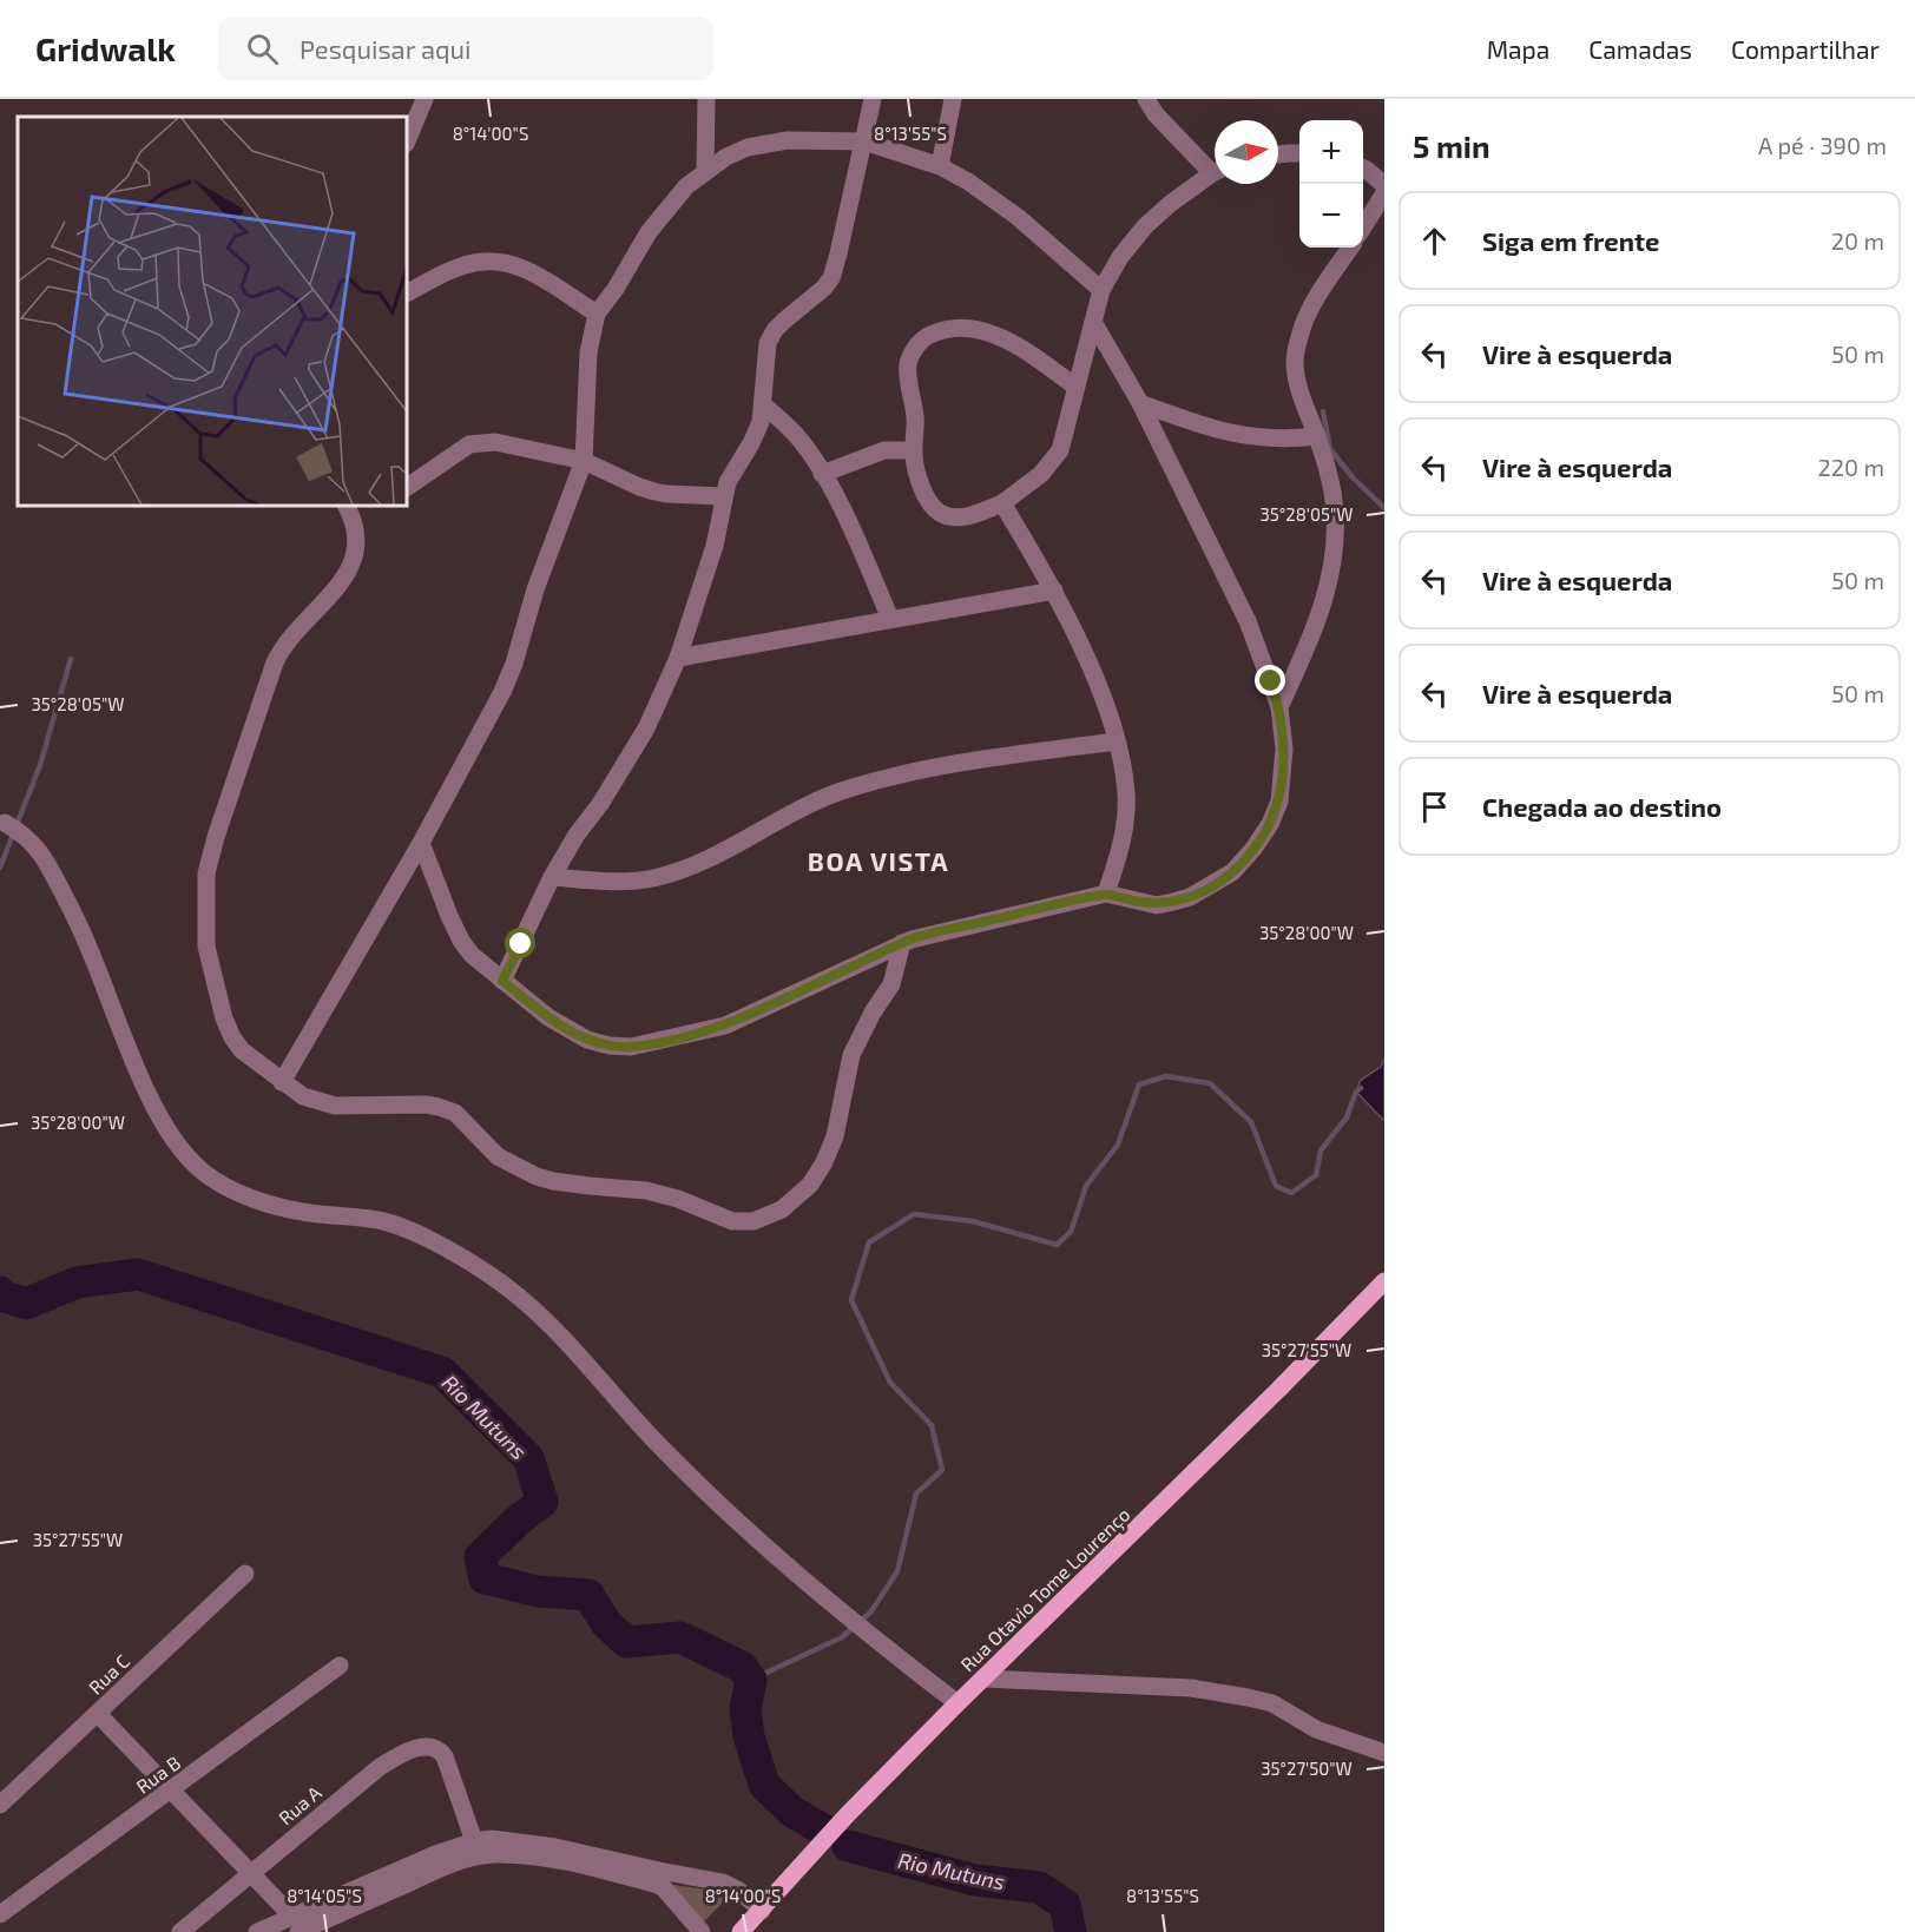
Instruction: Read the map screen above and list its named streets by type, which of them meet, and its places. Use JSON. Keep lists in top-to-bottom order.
{
  "streets": {
    "main road": ["Rua Otavio Tome Lourenço"],
    "street": ["Rua C", "Rua B", "Rua A"]
  },
  "districts": ["BOA VISTA"],
  "water": ["Rio Mutuns"],
  "north": "right",
  "page": {
    "header": "Gridwalk",
    "search": "Pesquisar aqui",
    "nav": ["Mapa", "Camadas", "Compartilhar"],
    "heading": ["5 min", "A pé · 390 m"],
    "map_buttons": ["+", "−"],
    "list": [
      ["Siga em frente", "20 m"],
      ["Vire à esquerda", "50 m"],
      ["Vire à esquerda", "220 m"],
      ["Vire à esquerda", "50 m"],
      ["Vire à esquerda", "50 m"],
      "Chegada ao destino"
    ]
  },
  "coordinates": [
    "8°14'00\"S",
    "8°13'55\"S",
    "35°28'05\"W",
    "35°28'00\"W",
    "35°27'55\"W",
    "35°27'50\"W",
    "8°14'05\"S"
  ]
}
